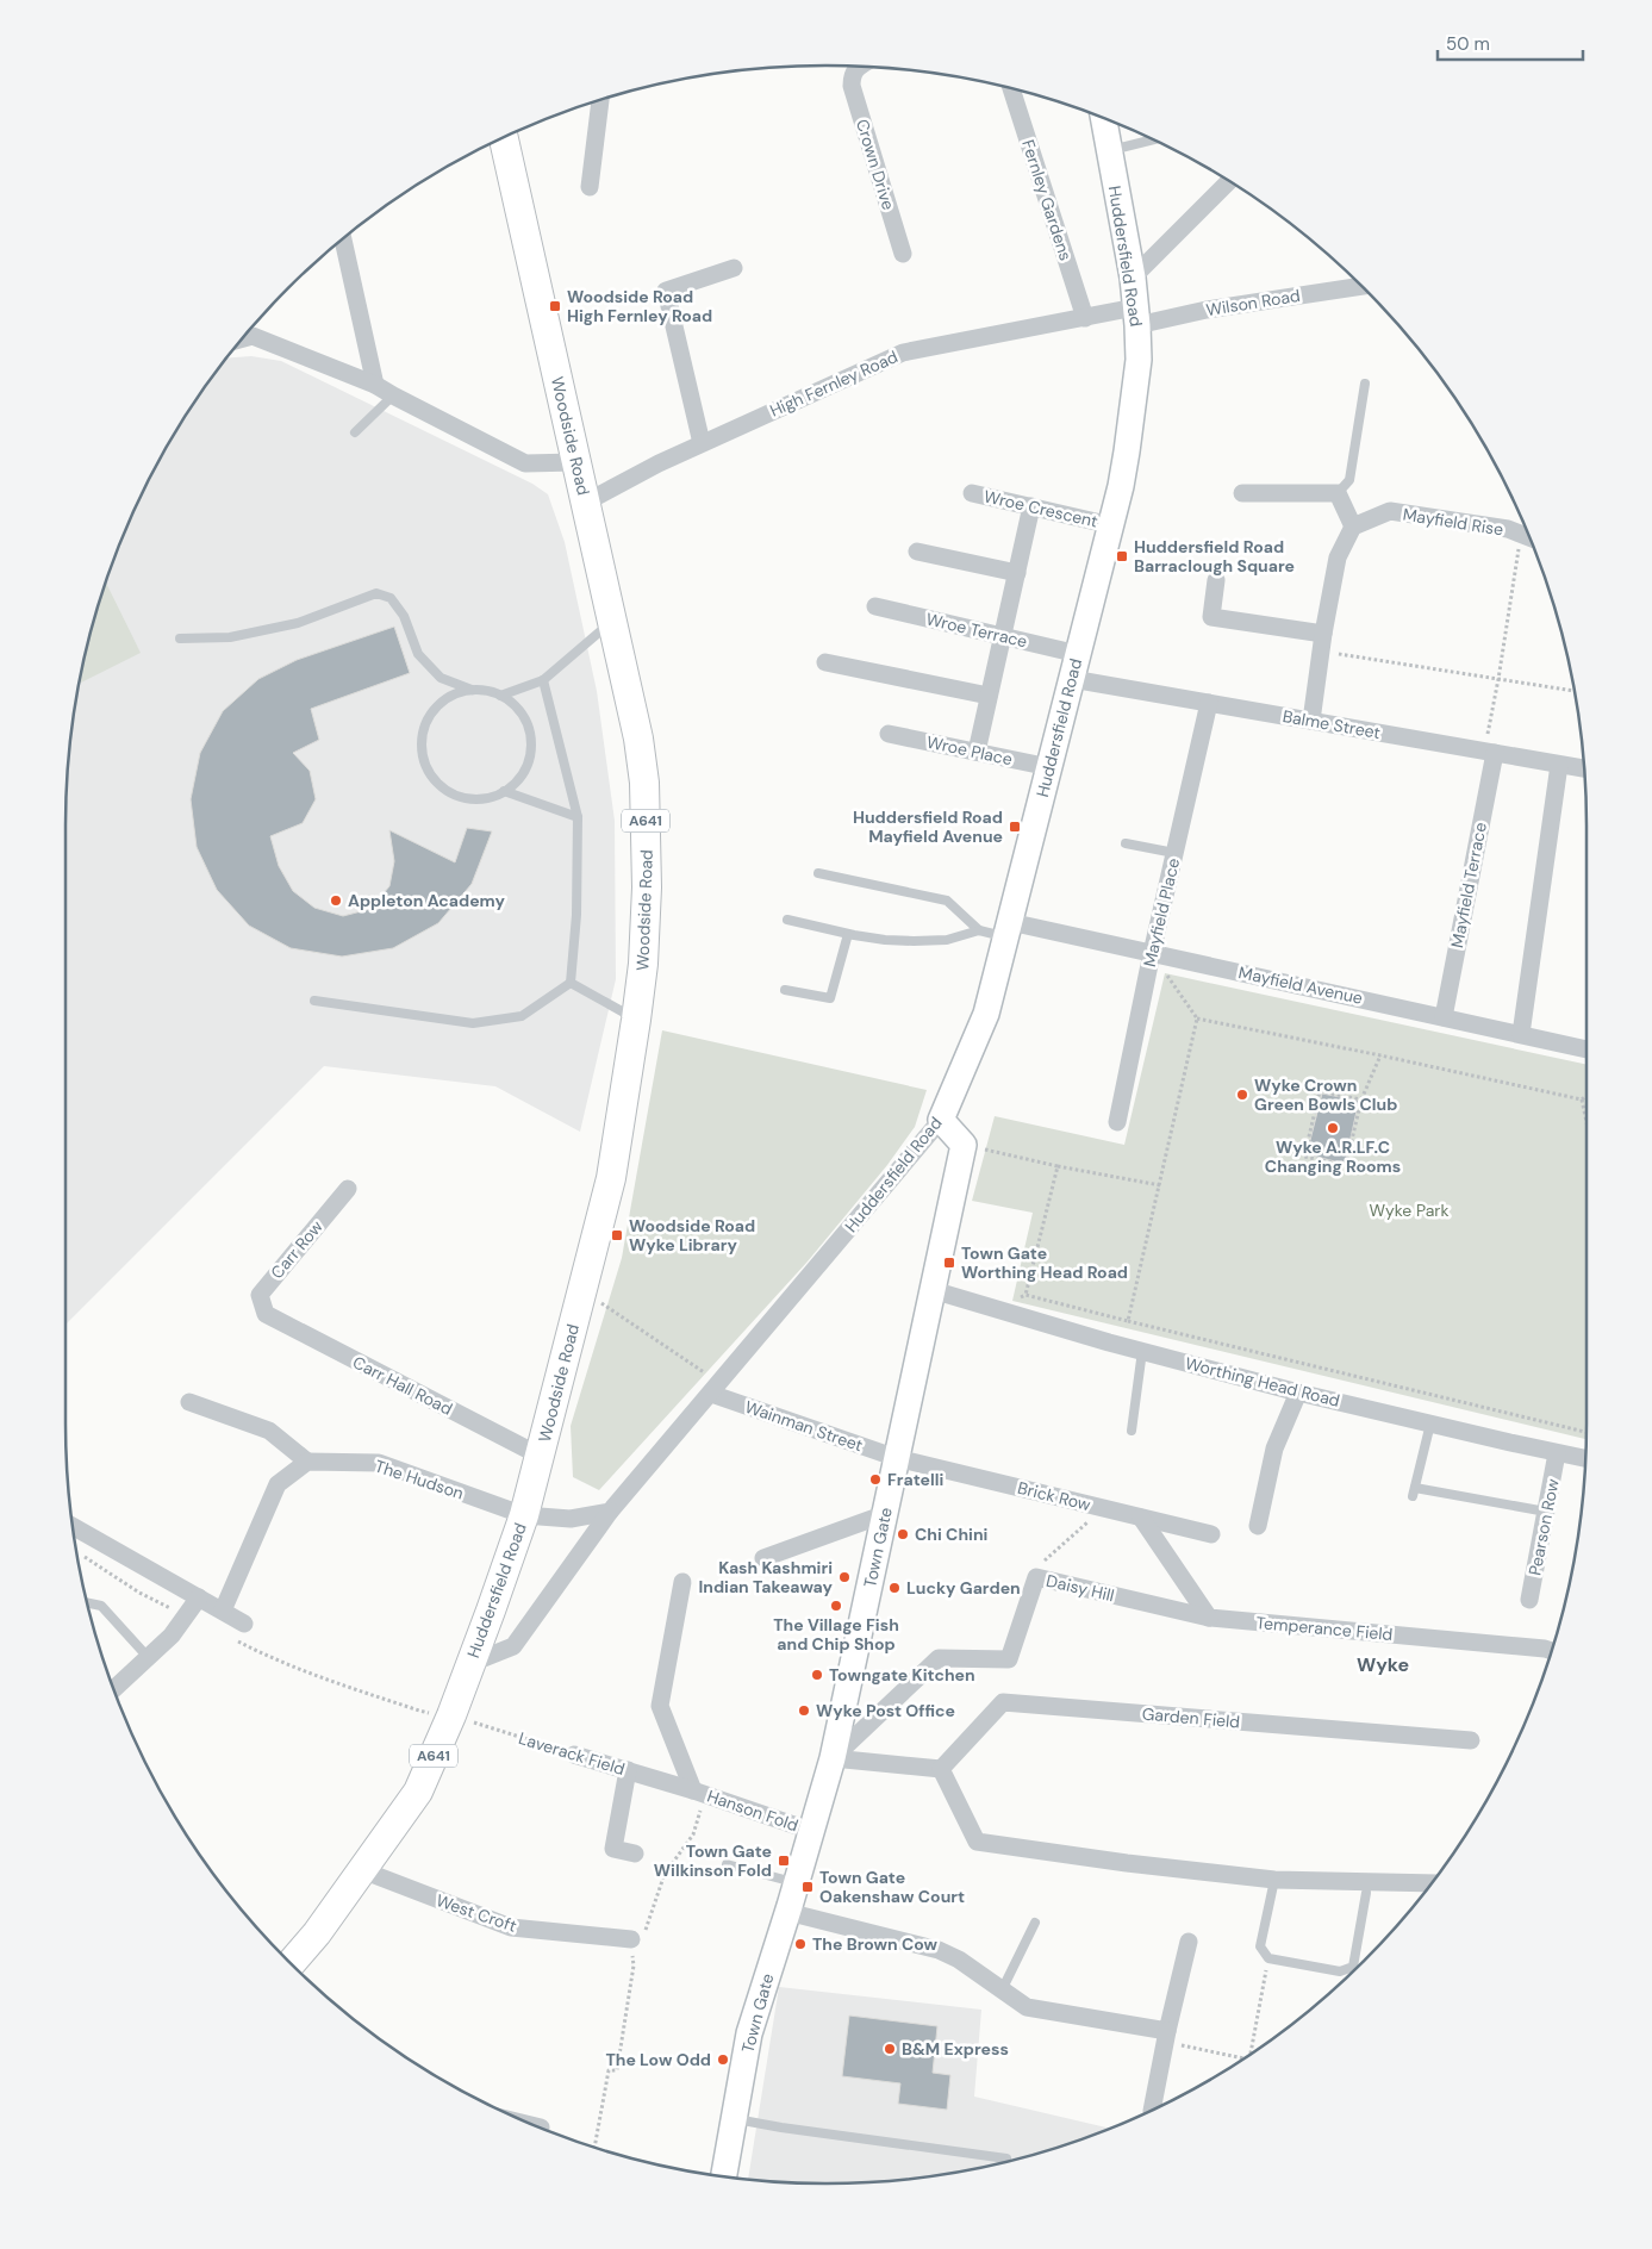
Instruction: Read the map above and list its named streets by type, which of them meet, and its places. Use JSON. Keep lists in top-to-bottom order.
{
  "streets": {
    "main road": [
      "Huddersfield Road",
      "Woodside Road",
      "A641",
      "Town Gate"
    ],
    "street": [
      "Crown Drive",
      "Fernley Gardens",
      "Wilson Road",
      "High Fernley Road",
      "Wroe Crescent",
      "Mayfield Rise",
      "Wroe Terrace",
      "Balme Street",
      "Wroe Place",
      "Mayfield Terrace",
      "Mayfield Place",
      "Mayfield Avenue",
      "Carr Row",
      "Worthing Head Road",
      "Carr Hall Road",
      "Wainman Street",
      "The Hudson",
      "Brick Row",
      "Pearson Row",
      "Daisy Hill",
      "Temperance Field",
      "Garden Field",
      "Laverack Field",
      "Hanson Fold",
      "West Croft"
    ]
  },
  "crossings": [
    ["Fernley Gardens", "High Fernley Road"],
    ["Huddersfield Road", "Wilson Road"],
    ["Huddersfield Road", "High Fernley Road"],
    ["Huddersfield Road", "Woodside Road"],
    ["Huddersfield Road", "Wroe Crescent"],
    ["Huddersfield Road", "Wroe Terrace"],
    ["Huddersfield Road", "Balme Street"],
    ["Huddersfield Road", "Wroe Place"],
    ["Huddersfield Road", "Mayfield Avenue"],
    ["Huddersfield Road", "Wainman Street"],
    ["Huddersfield Road", "The Hudson"],
    ["Huddersfield Road", "Laverack Field"],
    ["Huddersfield Road", "West Croft"],
    ["Wilson Road", "High Fernley Road"],
    ["High Fernley Road", "Woodside Road"],
    ["Woodside Road", "Carr Hall Road"],
    ["Woodside Road", "The Hudson"],
    ["Balme Street", "Mayfield Terrace"],
    ["Balme Street", "Mayfield Place"],
    ["Mayfield Terrace", "Mayfield Avenue"],
    ["Mayfield Place", "Mayfield Avenue"],
    ["Carr Row", "Carr Hall Road"],
    ["Worthing Head Road", "Pearson Row"],
    ["Worthing Head Road", "Town Gate"],
    ["Wainman Street", "Brick Row"],
    ["Wainman Street", "Town Gate"],
    ["Brick Row", "Town Gate"],
    ["Town Gate", "Daisy Hill"],
    ["Town Gate", "Hanson Fold"],
    ["Daisy Hill", "Temperance Field"],
    ["Laverack Field", "Hanson Fold"]
  ],
  "districts": ["Wyke"],
  "parks": ["Wyke Park"],
  "places": {
    "transit": [
      "Woodside Road High Fernley Road",
      "Huddersfield Road Barraclough Square",
      "Huddersfield Road Mayfield Avenue",
      "Woodside Road Wyke Library",
      "Town Gate Worthing Head Road",
      "Town Gate Wilkinson Fold",
      "Town Gate Oakenshaw Court"
    ],
    "other": [
      "Appleton Academy",
      "Wyke Crown Green Bowls Club",
      "Wyke A.R.LF.C Changing Rooms",
      "Fratelli",
      "Chi Chini",
      "Kash Kashmiri Indian Takeaway",
      "Lucky Garden",
      "The Village Fish and Chip Shop",
      "Towngate Kitchen",
      "Wyke Post Office",
      "The Brown Cow",
      "B&M Express",
      "The Low Odd"
    ]
  },
  "scale_bar": "50 m"
}
